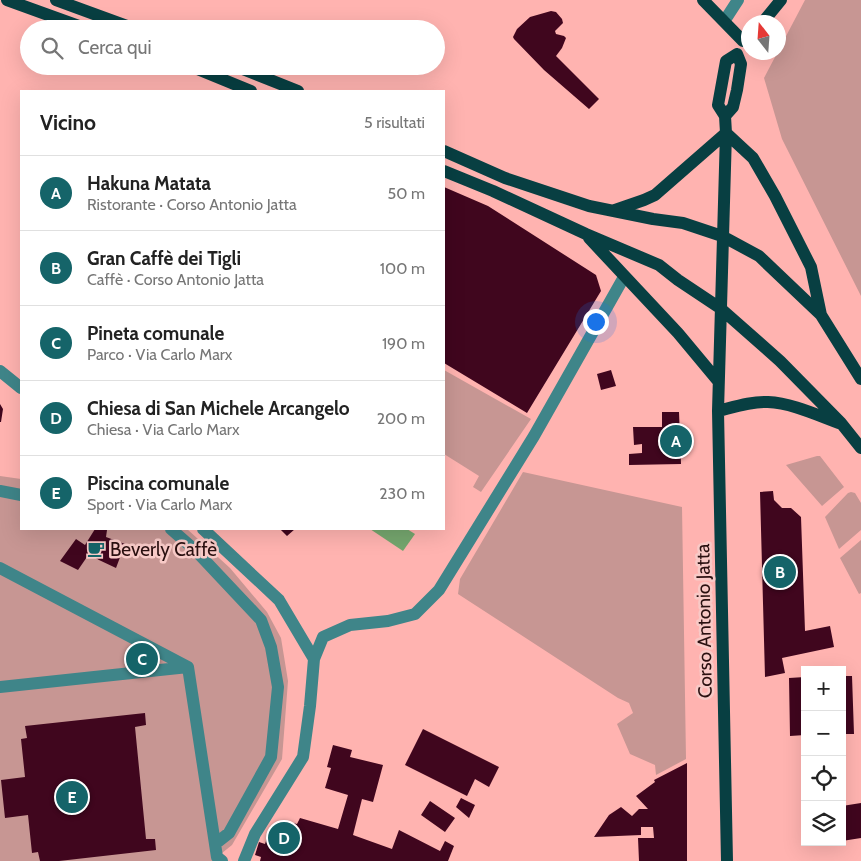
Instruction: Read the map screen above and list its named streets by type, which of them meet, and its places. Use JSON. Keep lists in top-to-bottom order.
{
  "streets": {
    "main road": ["Corso Antonio Jatta"]
  },
  "places": {
    "cafe": ["Beverly Caffè"]
  },
  "north": "top",
  "page": {
    "search": "Cerca qui",
    "heading": ["Vicino", "5 risultati"],
    "list": [
      {
        "mark": "A",
        "name": "Hakuna Matata",
        "note": "Ristorante · Corso Antonio Jatta",
        "value": "50 m"
      },
      {
        "mark": "B",
        "name": "Gran Caffè dei Tigli",
        "note": "Caffè · Corso Antonio Jatta",
        "value": "100 m"
      },
      {
        "mark": "C",
        "name": "Pineta comunale",
        "note": "Parco · Via Carlo Marx",
        "value": "190 m"
      },
      {
        "mark": "D",
        "name": "Chiesa di San Michele Arcangelo",
        "note": "Chiesa · Via Carlo Marx",
        "value": "200 m"
      },
      {
        "mark": "E",
        "name": "Piscina comunale",
        "note": "Sport · Via Carlo Marx",
        "value": "230 m"
      }
    ],
    "pins": [
      "A",
      "B",
      "C",
      "E",
      "D"
    ],
    "map_buttons": ["+", "−"]
  }
}
